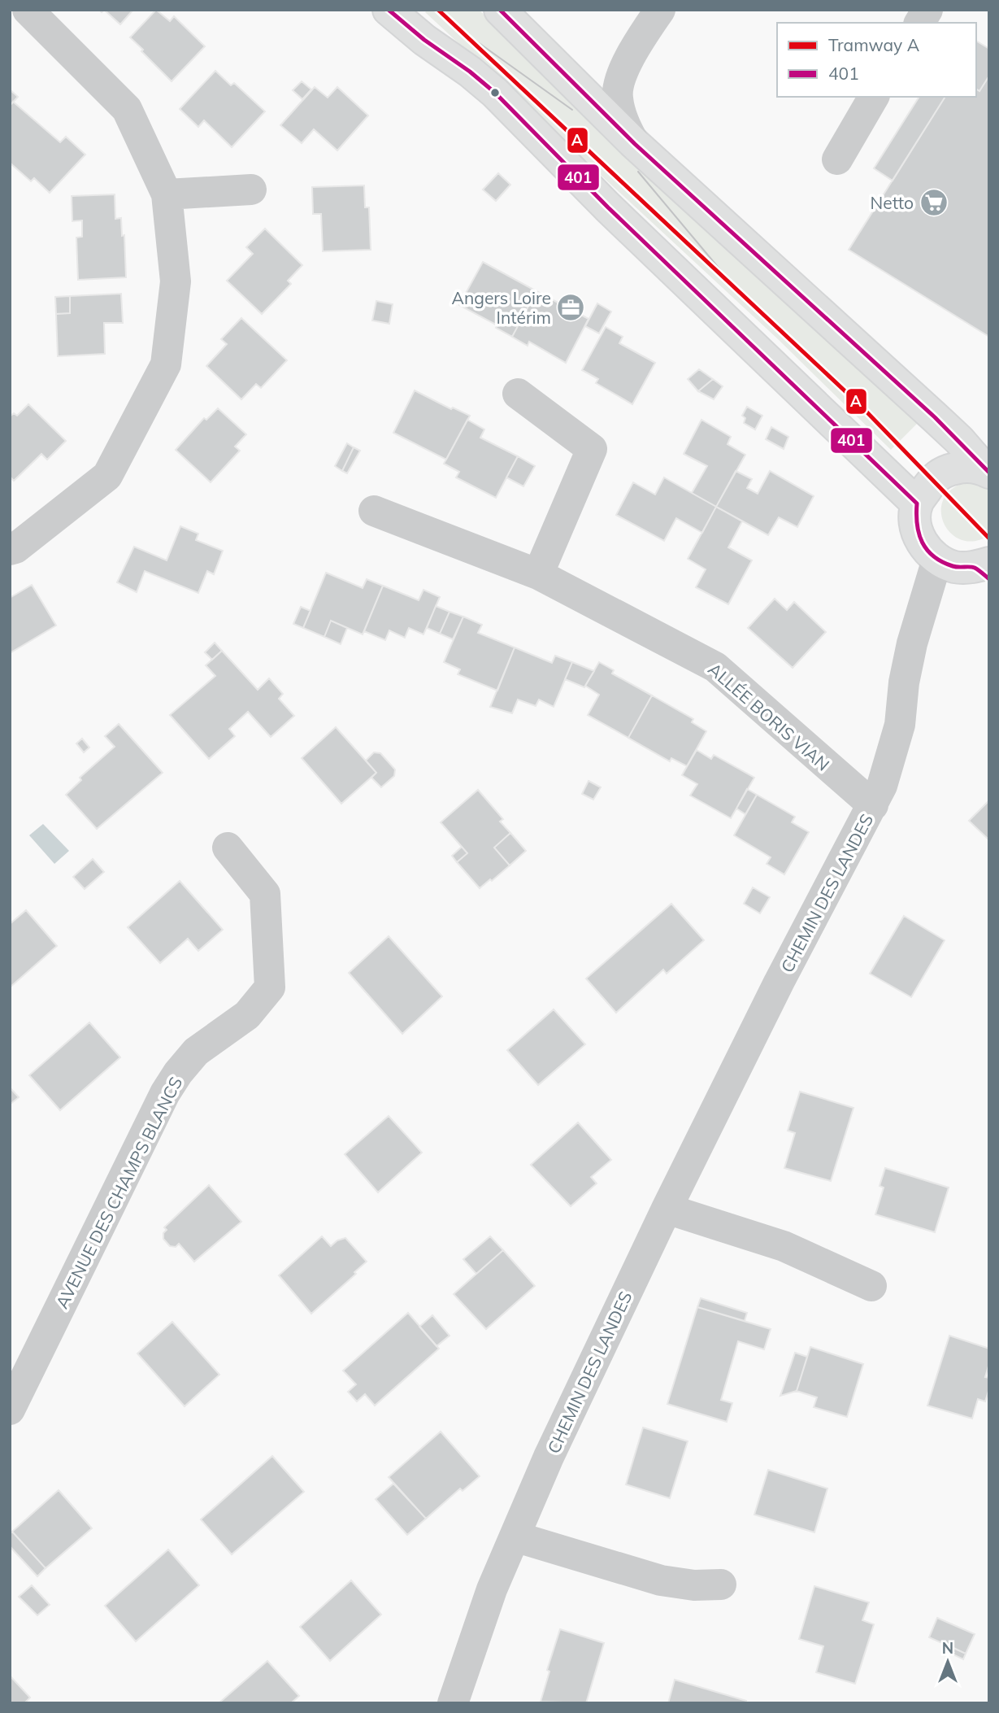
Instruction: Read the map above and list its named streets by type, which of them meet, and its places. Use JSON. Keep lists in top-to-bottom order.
{
  "streets": {
    "street": ["ALLÉE BORIS VIAN", "CHEMIN DES LANDES", "AVENUE DES CHAMPS BLANCS"]
  },
  "crossings": [
    ["ALLÉE BORIS VIAN", "CHEMIN DES LANDES"]
  ],
  "places": {
    "supermarket": ["Netto"],
    "office": ["Angers Loire Intérim"]
  },
  "lines": ["tram line A", "transit line 401"],
  "legend": ["Tramway A", "401"],
  "north": "top"
}
